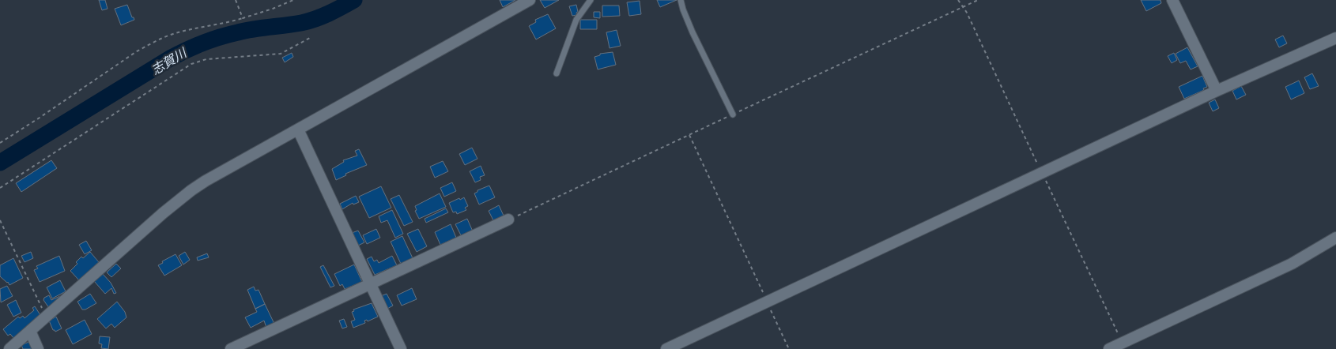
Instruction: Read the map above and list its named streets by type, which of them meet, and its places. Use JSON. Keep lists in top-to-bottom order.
{
  "water": ["志賀川"]
}
